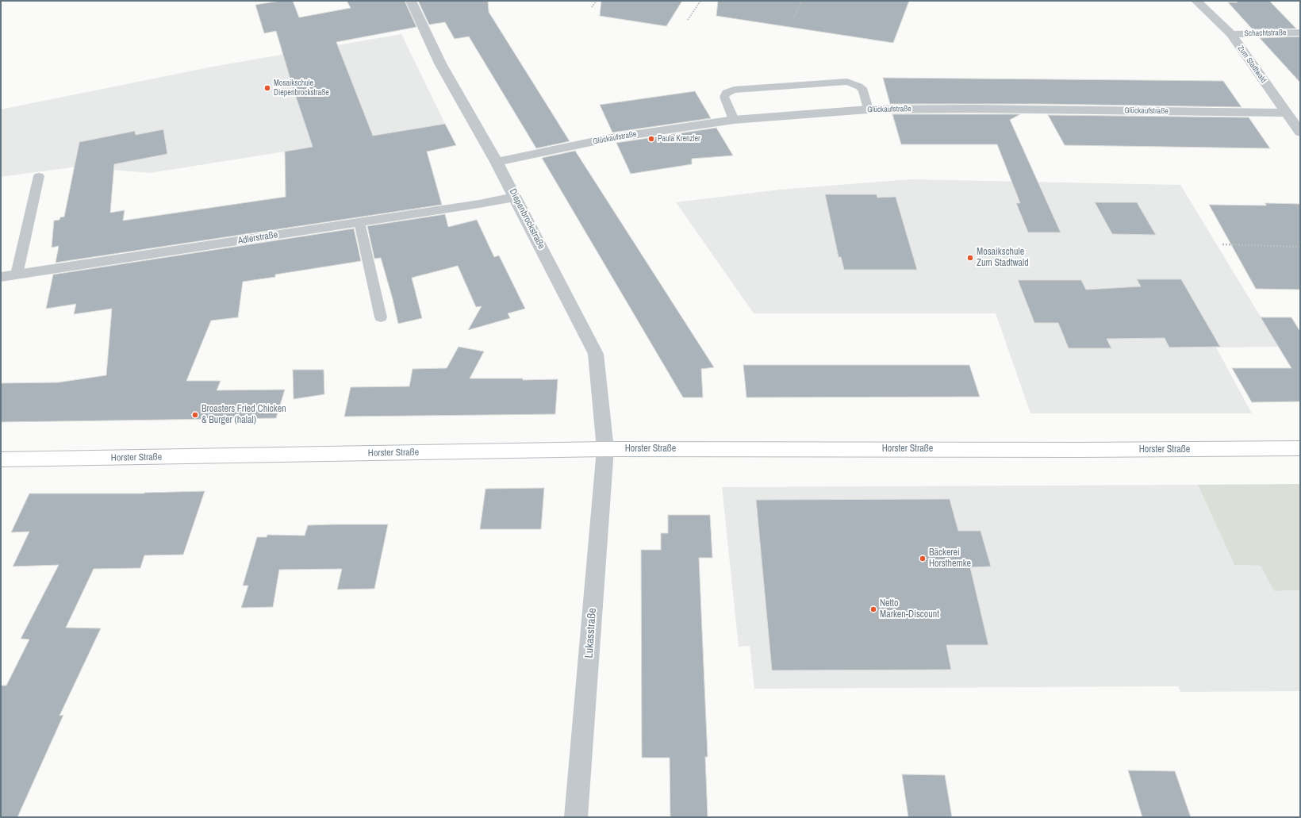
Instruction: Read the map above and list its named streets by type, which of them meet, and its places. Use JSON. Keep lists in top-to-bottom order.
{
  "streets": {
    "main road": ["Horster Straße"],
    "street": [
      "Schachtstraße",
      "Zum Stadtwald",
      "Glückaufstraße",
      "Diepenbrockstraße",
      "Adlerstraße",
      "Lukasstraße"
    ]
  },
  "crossings": [
    ["Schachtstraße", "Zum Stadtwald"],
    ["Zum Stadtwald", "Glückaufstraße"],
    ["Glückaufstraße", "Diepenbrockstraße"],
    ["Diepenbrockstraße", "Adlerstraße"],
    ["Diepenbrockstraße", "Horster Straße"],
    ["Diepenbrockstraße", "Lukasstraße"],
    ["Horster Straße", "Lukasstraße"]
  ],
  "places": [
    "Mosaikschule Diepenbrockstraße",
    "Paula Krenzler",
    "Mosaikschule Zum Stadtwald",
    "Broasters Fried Chicken & Burger (halal)",
    "Bäckerei Horsthemke",
    "Netto Marken-Discount"
  ]
}
